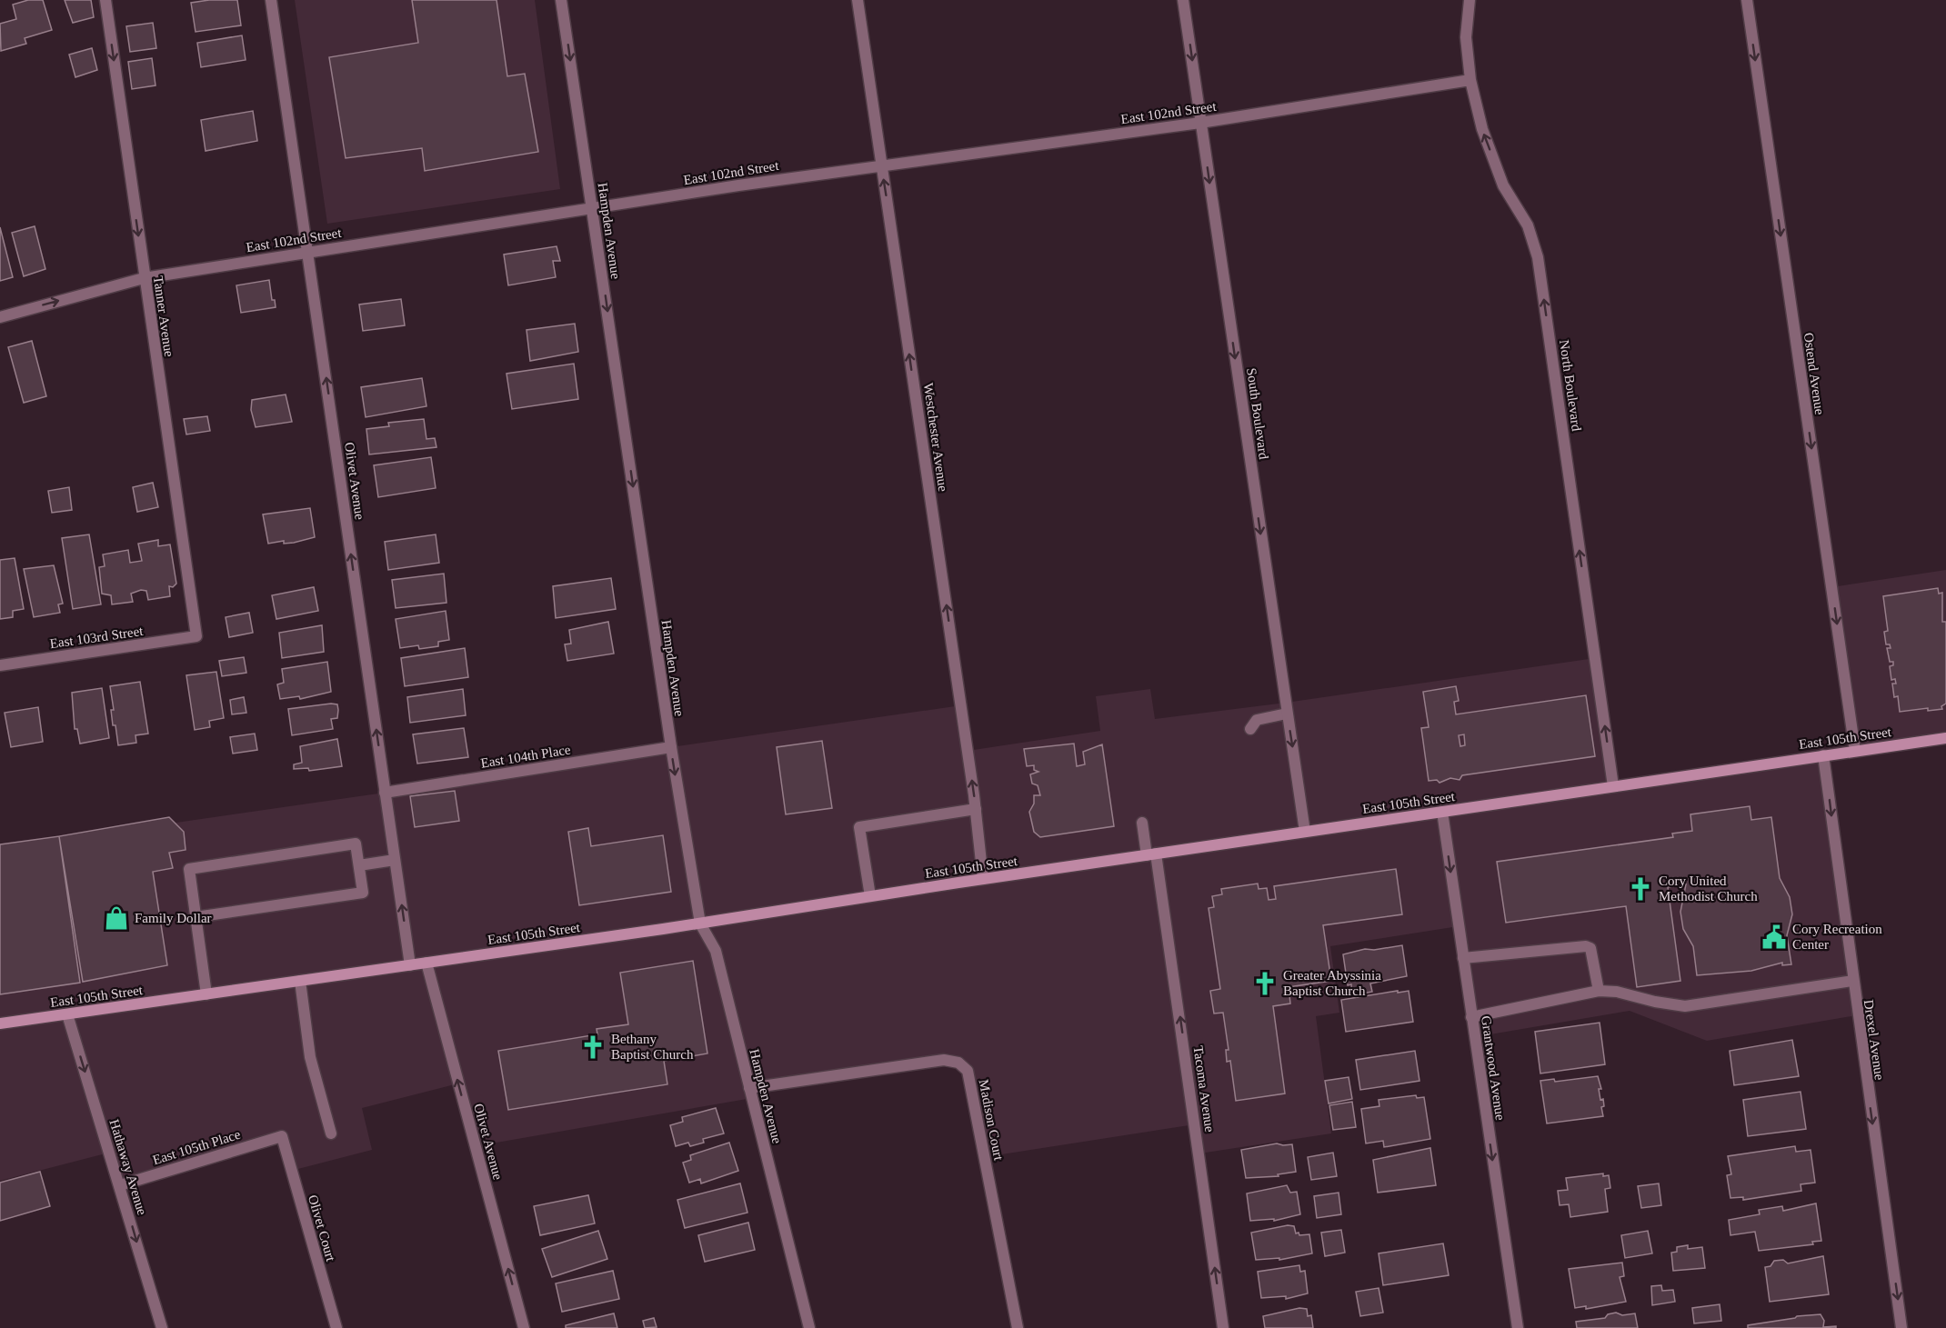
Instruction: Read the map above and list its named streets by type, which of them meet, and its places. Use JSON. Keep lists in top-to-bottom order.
{
  "streets": {
    "main road": ["East 105th Street"],
    "street": [
      "East 102nd Street",
      "Hampden Avenue",
      "Tanner Avenue",
      "Ostend Avenue",
      "North Boulevard",
      "South Boulevard",
      "Westchester Avenue",
      "Olivet Avenue",
      "East 103rd Street",
      "East 104th Place",
      "Drexel Avenue",
      "Grantwood Avenue",
      "Tacoma Avenue",
      "Madison Court",
      "East 105th Place",
      "Hathaway Avenue",
      "Olivet Court"
    ]
  },
  "crossings": [
    ["East 102nd Street", "Hampden Avenue"],
    ["East 102nd Street", "Tanner Avenue"],
    ["East 102nd Street", "North Boulevard"],
    ["East 102nd Street", "South Boulevard"],
    ["East 102nd Street", "Westchester Avenue"],
    ["East 102nd Street", "Olivet Avenue"],
    ["Hampden Avenue", "East 105th Street"],
    ["Hampden Avenue", "East 104th Place"],
    ["Hampden Avenue", "Madison Court"],
    ["Tanner Avenue", "East 103rd Street"],
    ["Ostend Avenue", "East 105th Street"],
    ["North Boulevard", "East 105th Street"],
    ["South Boulevard", "East 105th Street"],
    ["Westchester Avenue", "East 105th Street"],
    ["Olivet Avenue", "East 105th Street"],
    ["Olivet Avenue", "East 104th Place"],
    ["East 105th Street", "Drexel Avenue"],
    ["East 105th Street", "Grantwood Avenue"],
    ["East 105th Street", "Tacoma Avenue"],
    ["East 105th Street", "Hathaway Avenue"],
    ["East 105th Place", "Hathaway Avenue"],
    ["East 105th Place", "Olivet Court"]
  ],
  "one_way": [
    "Hampden Avenue",
    "Tanner Avenue",
    "Ostend Avenue",
    "North Boulevard",
    "South Boulevard",
    "Westchester Avenue",
    "Olivet Avenue",
    "Drexel Avenue",
    "Grantwood Avenue",
    "Tacoma Avenue",
    "Hathaway Avenue"
  ],
  "places": {
    "church": ["Cory United Methodist Church", "Greater Abyssinia Baptist Church", "Bethany Baptist Church"],
    "shop": ["Family Dollar"],
    "public building": ["Cory Recreation Center"]
  }
}
